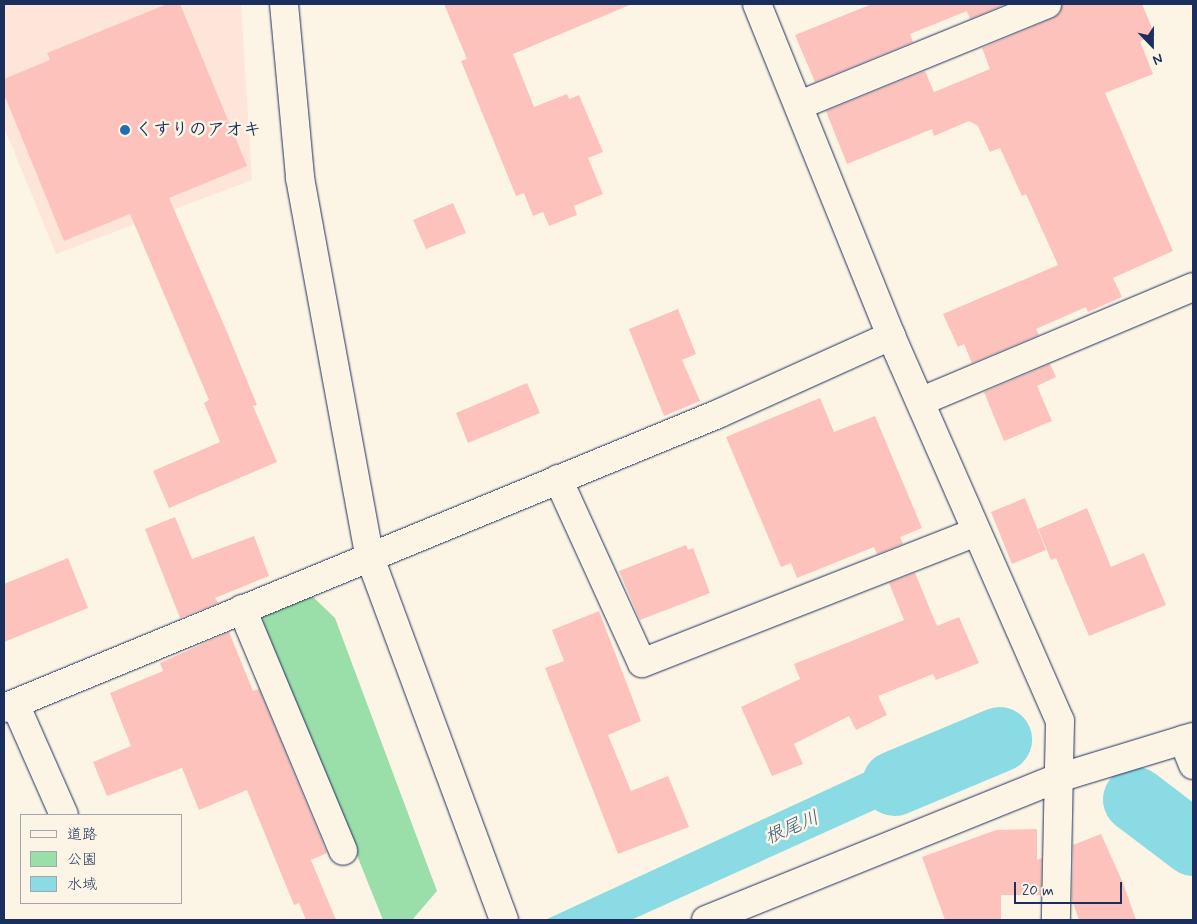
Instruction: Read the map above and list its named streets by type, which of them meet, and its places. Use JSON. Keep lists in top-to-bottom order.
{
  "water": ["根尾川"],
  "places": ["くすりのアオキ"],
  "legend": ["道路", "公園", "水域"],
  "scale_bar": "20 m",
  "north": "bottom"
}
